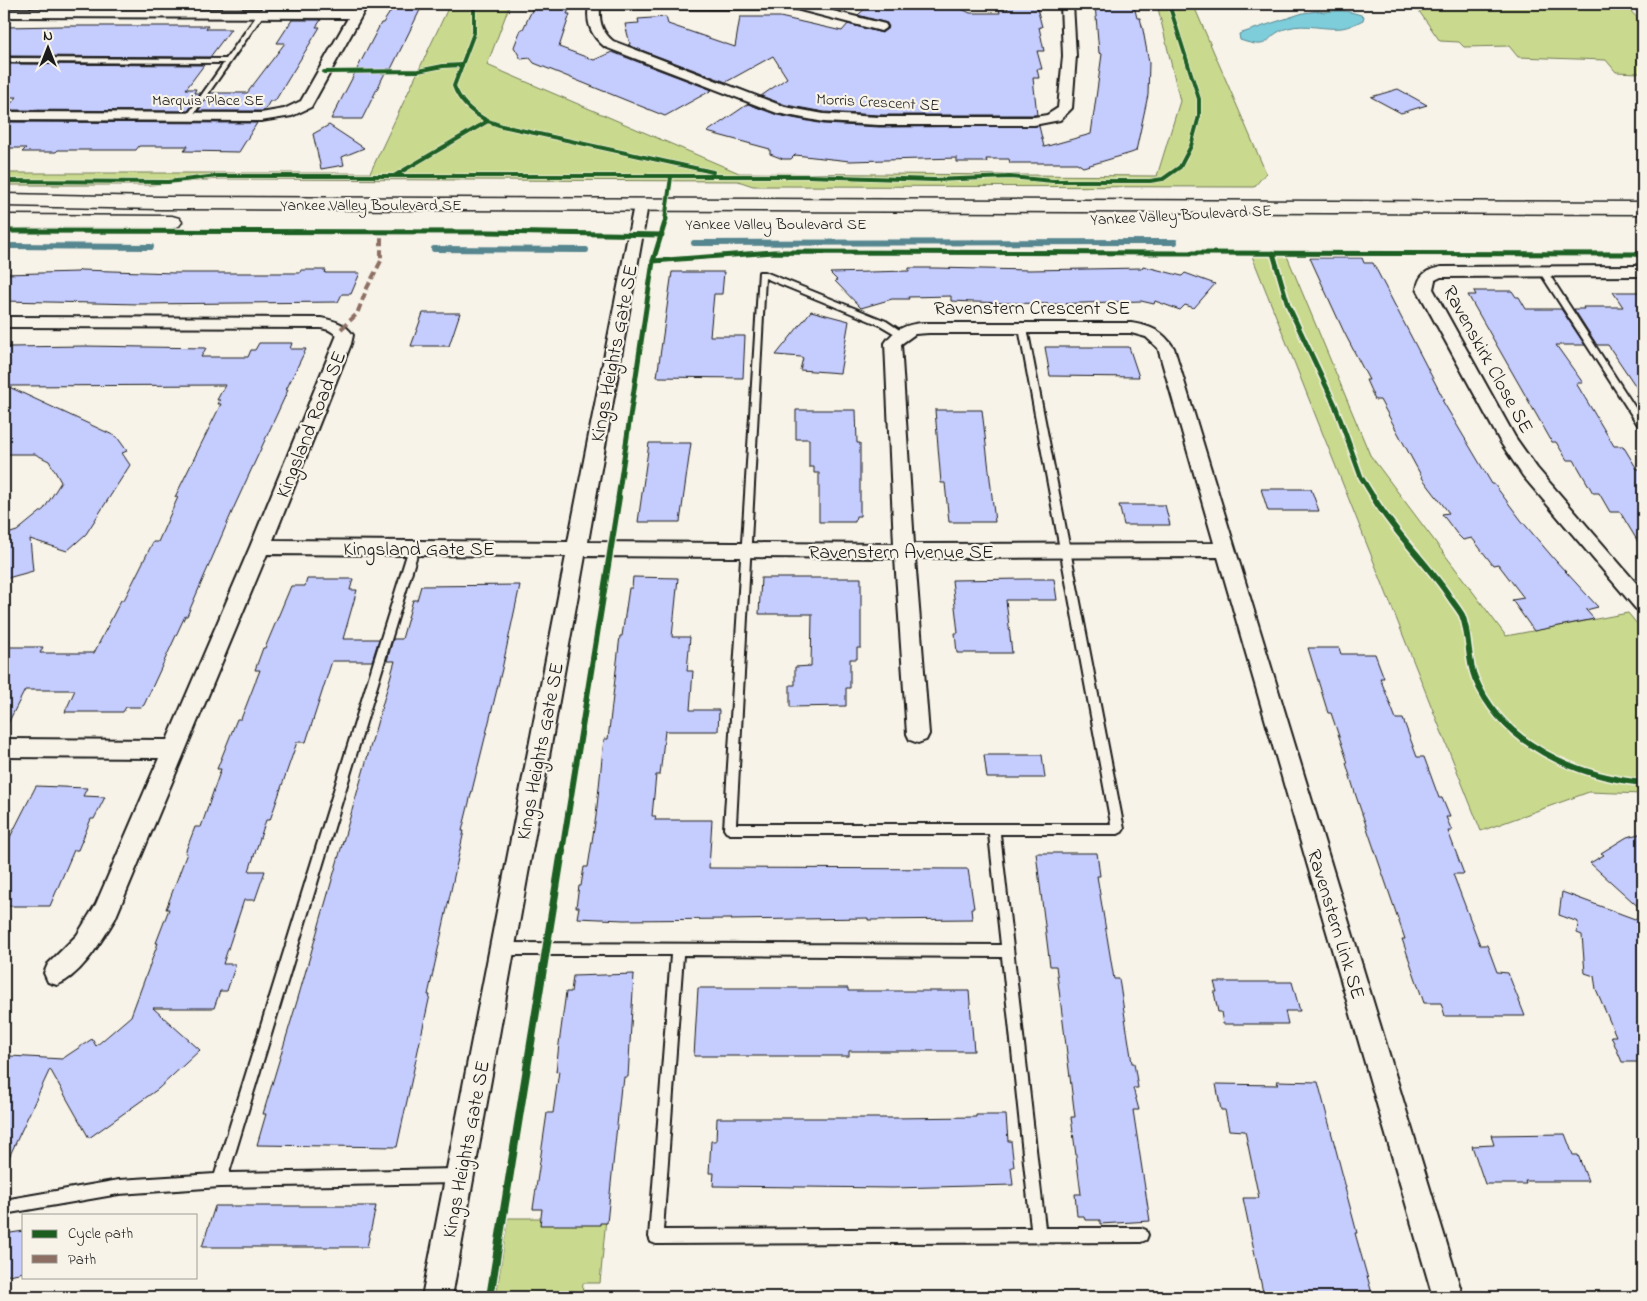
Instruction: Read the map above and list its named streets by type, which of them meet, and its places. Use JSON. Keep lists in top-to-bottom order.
{
  "streets": {
    "street": [
      "Marquis Place SE",
      "Morris Crescent SE",
      "Yankee Valley Boulevard SE",
      "Ravenstern Crescent SE",
      "Kings Heights Gate SE",
      "Ravenskirk Close SE",
      "Kingsland Road SE",
      "Kingsland Gate SE",
      "Ravenstern Avenue SE",
      "Ravenstern Link SE"
    ]
  },
  "crossings": [
    ["Yankee Valley Boulevard SE", "Kings Heights Gate SE"],
    ["Ravenstern Crescent SE", "Ravenstern Avenue SE"],
    ["Ravenstern Crescent SE", "Ravenstern Link SE"],
    ["Kings Heights Gate SE", "Kingsland Gate SE"],
    ["Kings Heights Gate SE", "Ravenstern Avenue SE"],
    ["Kingsland Road SE", "Kingsland Gate SE"],
    ["Kingsland Gate SE", "Ravenstern Avenue SE"],
    ["Ravenstern Avenue SE", "Ravenstern Link SE"]
  ],
  "legend": ["Cycle path", "Path"],
  "north": "top"
}
